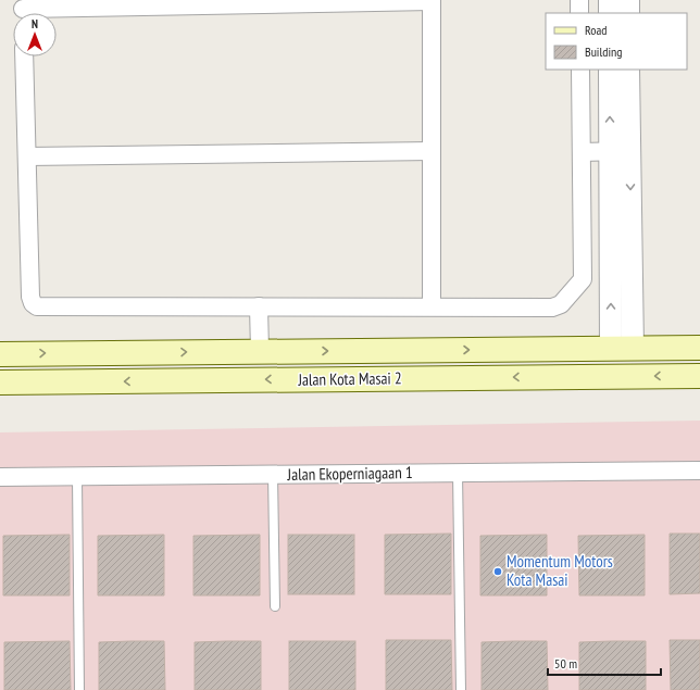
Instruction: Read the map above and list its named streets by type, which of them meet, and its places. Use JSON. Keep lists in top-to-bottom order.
{
  "streets": {
    "main road": ["Jalan Kota Masai 2"],
    "street": ["Jalan Ekoperniagaan 1"]
  },
  "places": ["Momentum Motors Kota Masai"],
  "legend": ["Road", "Building"],
  "scale_bar": "50 m",
  "north": "top"
}
